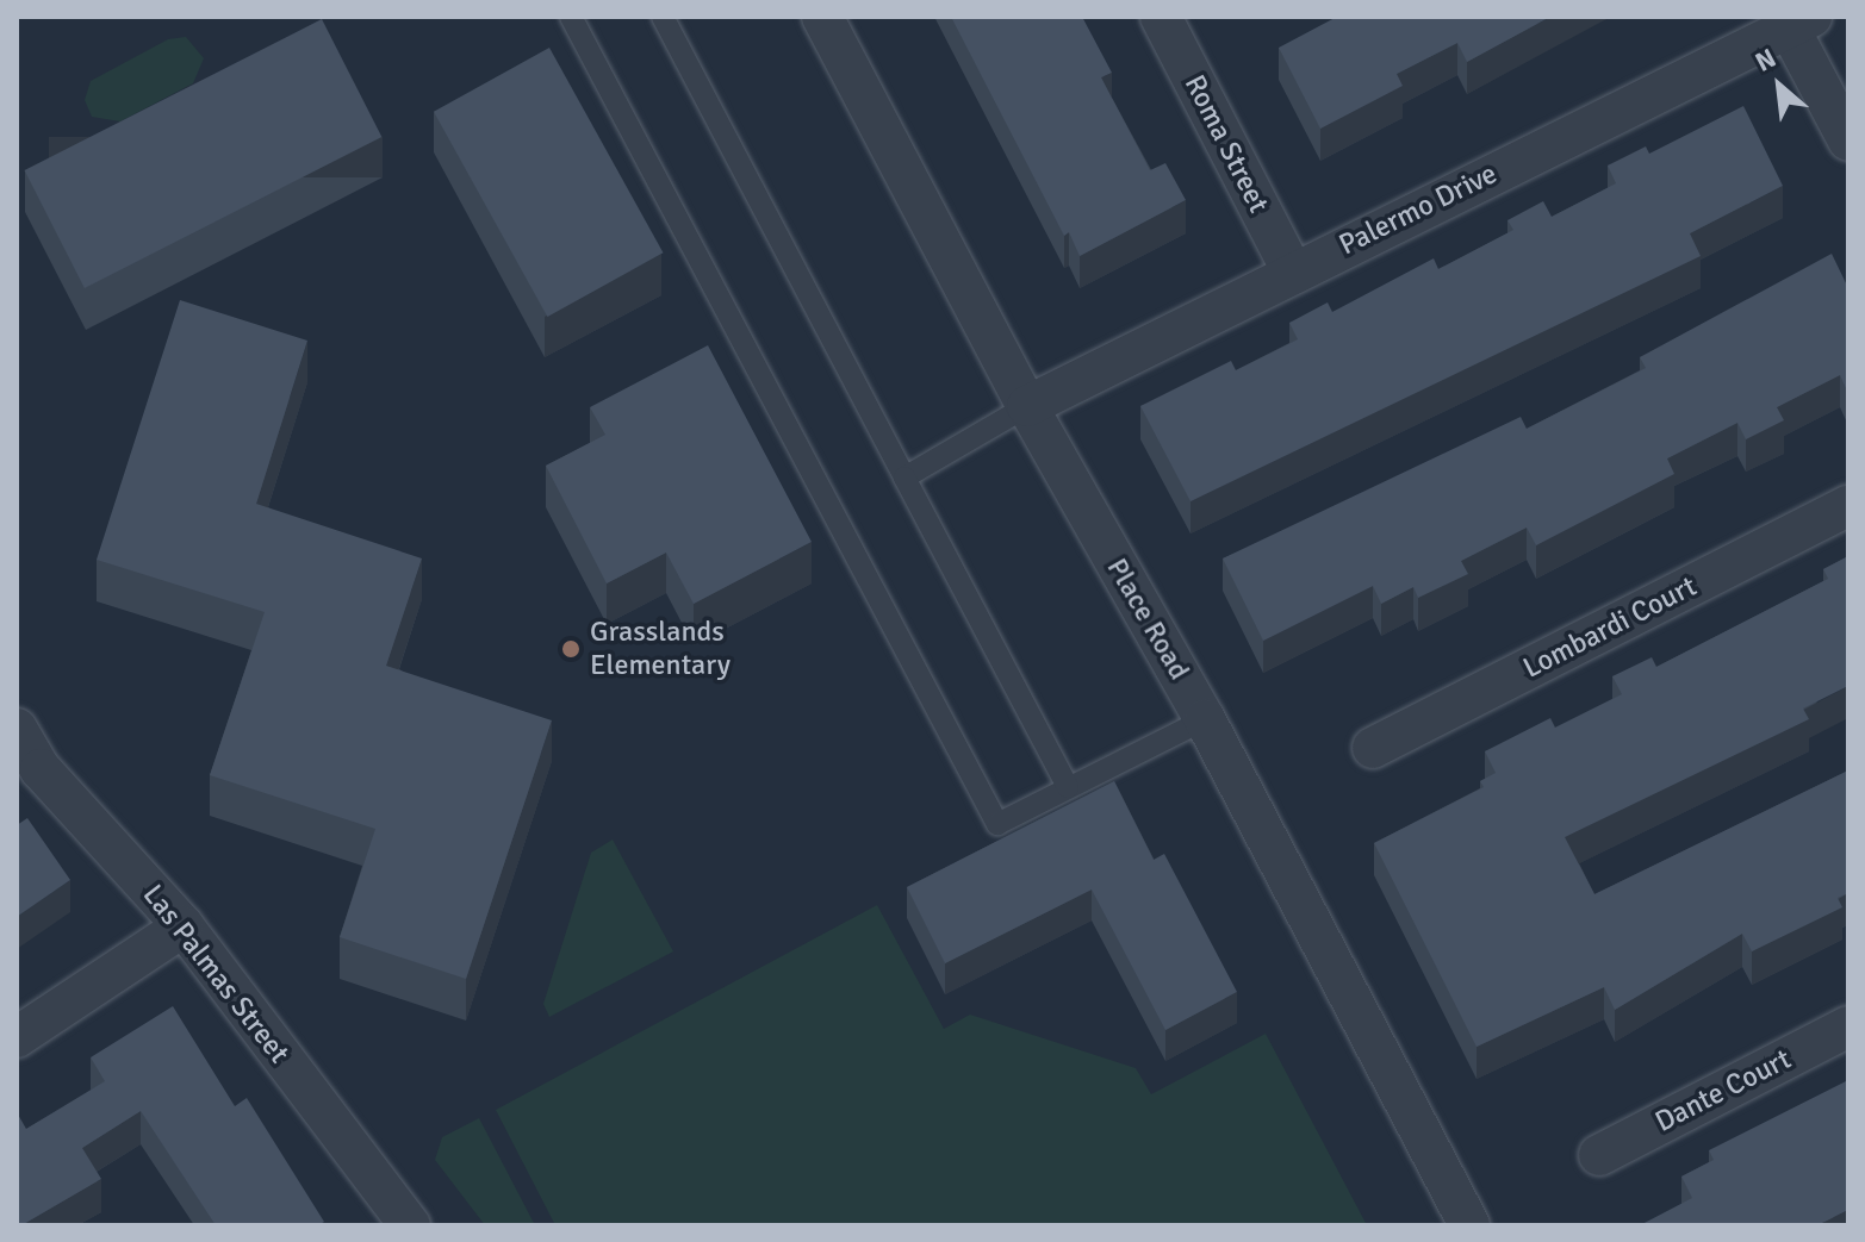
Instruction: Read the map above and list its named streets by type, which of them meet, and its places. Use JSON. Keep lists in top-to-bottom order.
{
  "streets": {
    "street": [
      "Roma Street",
      "Palermo Drive",
      "Place Road",
      "Lombardi Court",
      "Las Palmas Street",
      "Dante Court"
    ]
  },
  "crossings": [
    ["Roma Street", "Palermo Drive"],
    ["Palermo Drive", "Place Road"]
  ],
  "places": ["Grasslands Elementary"],
  "north": "top left"
}
